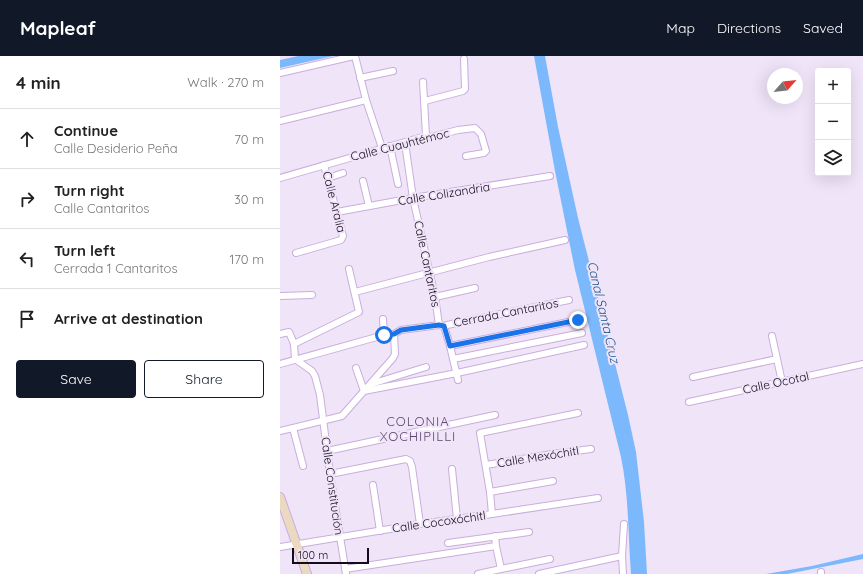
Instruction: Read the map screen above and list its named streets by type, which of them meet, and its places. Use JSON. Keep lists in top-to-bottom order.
{
  "streets": {
    "street": [
      "Calle Cuauhtémoc",
      "Calle Colizandria",
      "Calle Aralia",
      "Calle Cantaritos",
      "Cerrada Cantaritos",
      "Calle Ocotal",
      "Calle Mexóchitl",
      "Calle Constitución",
      "Calle Cocoxóchitl"
    ]
  },
  "crossings": [
    ["Calle Cuauhtémoc", "Calle Aralia"],
    ["Calle Cuauhtémoc", "Calle Cantaritos"],
    ["Calle Colizandria", "Calle Aralia"],
    ["Calle Colizandria", "Calle Cantaritos"],
    ["Calle Cantaritos", "Cerrada Cantaritos"],
    ["Cerrada Cantaritos", "Calle Constitución"],
    ["Calle Constitución", "Calle Cocoxóchitl"]
  ],
  "districts": ["COLONIA XOCHIPILLI"],
  "water": ["Canal Santa Cruz"],
  "scale_bar": "100 m",
  "north": "top right",
  "page": {
    "header": "Mapleaf",
    "nav": ["Map", "Directions", "Saved"],
    "heading": ["4 min", "Walk · 270 m"],
    "map_buttons": ["+", "−"],
    "list": [
      ["Continue", "Calle Desiderio Peña", "70 m"],
      ["Turn right", "Calle Cantaritos", "30 m"],
      ["Turn left", "Cerrada 1 Cantaritos", "170 m"],
      "Arrive at destination"
    ],
    "buttons": ["Save", "Share"],
    "scale": "100 m"
  }
}
